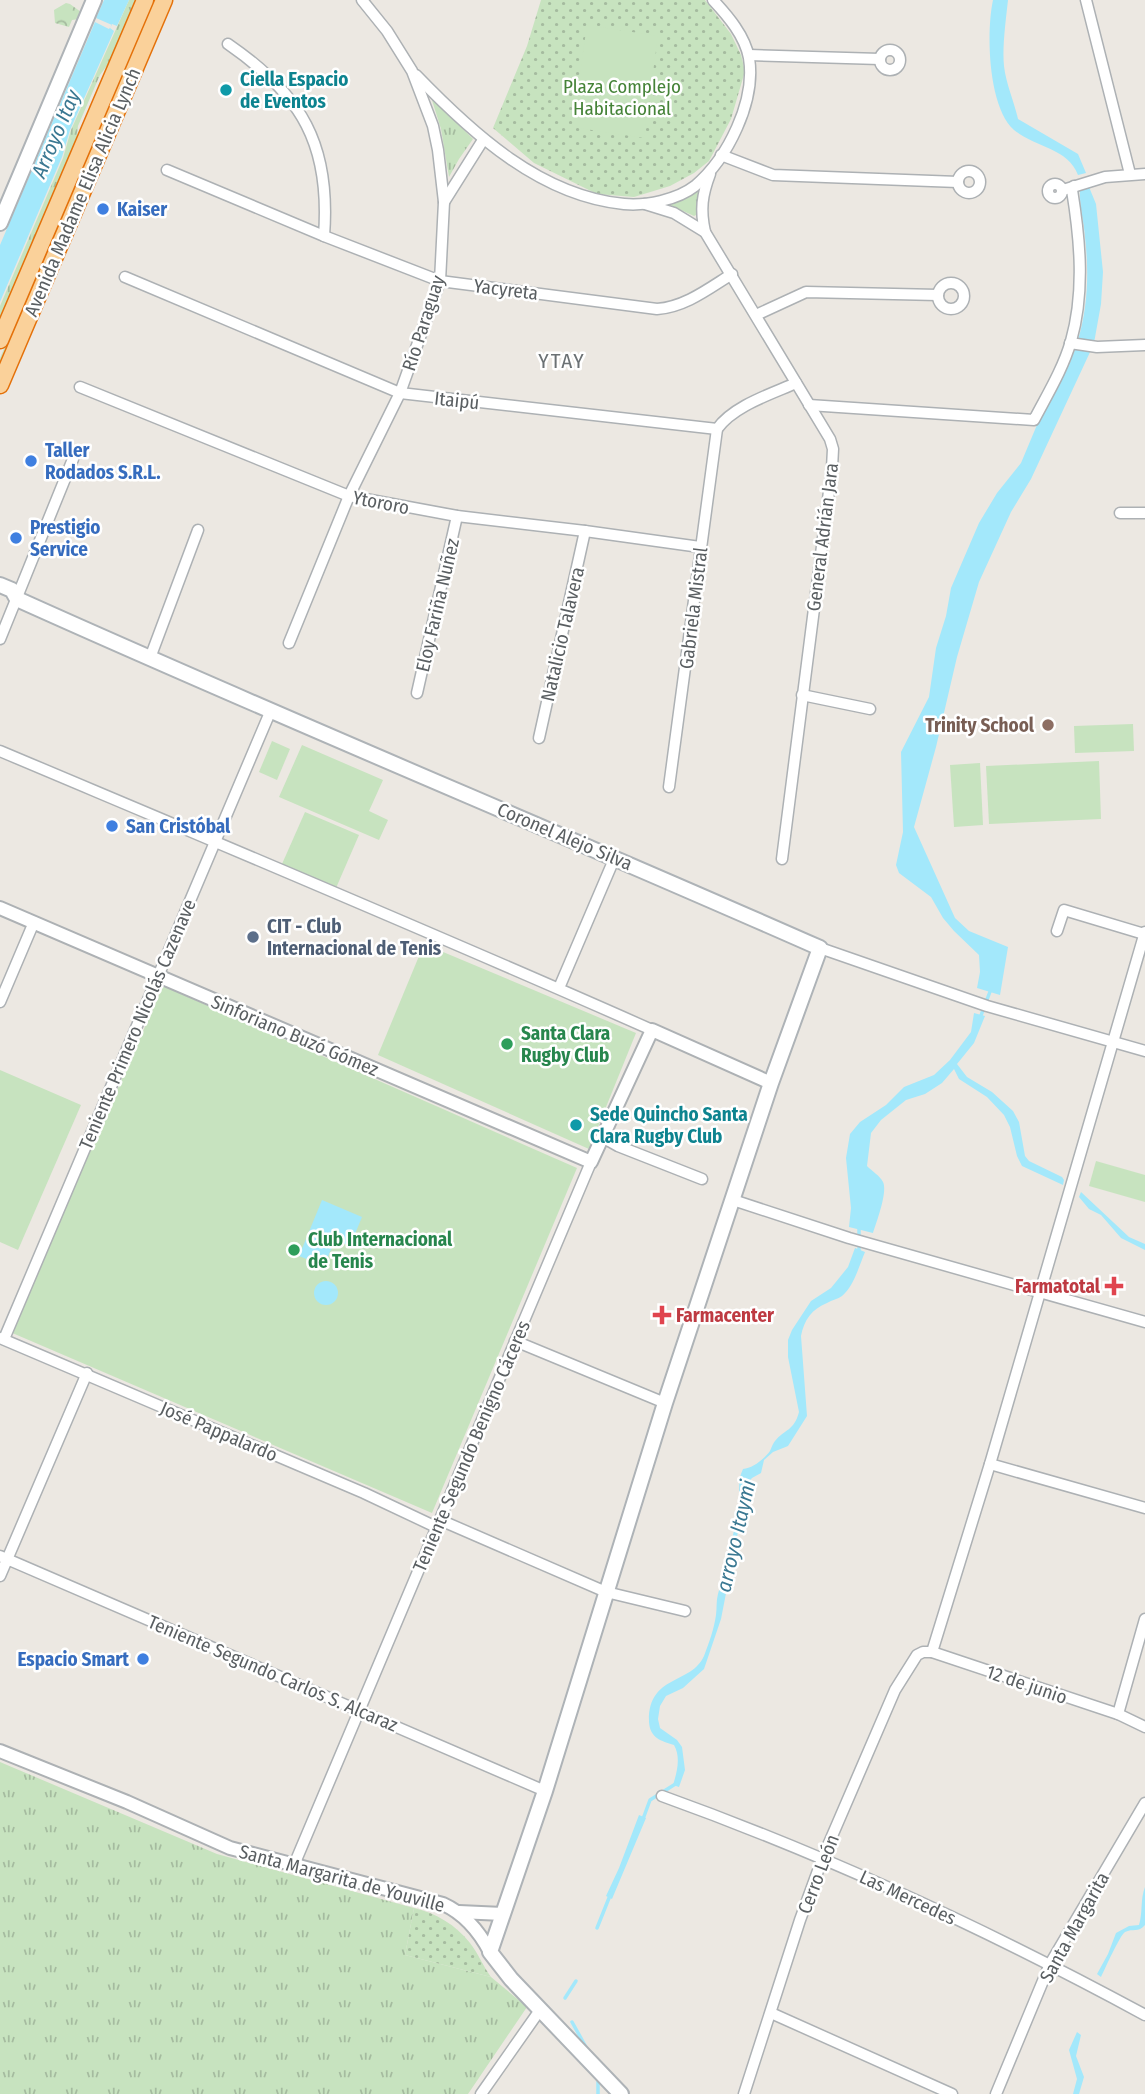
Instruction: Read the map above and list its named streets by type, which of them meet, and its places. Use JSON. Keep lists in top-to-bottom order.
{
  "streets": {
    "highway": ["Avenida Madame Elisa Alicia Lynch"],
    "main road": ["Coronel Alejo Silva", "Santa Margarita de Youville"],
    "street": [
      "Yacyreta",
      "Río Paraguay",
      "Itaipú",
      "Ytororo",
      "General Adrián Jara",
      "Eloy Fariña Nuñez",
      "Gabriela Mistral",
      "Natalicio Talavera",
      "Teniente Primero Nicolás Cazenave",
      "Sinforiano Buzó Gómez",
      "José Pappalardo",
      "Teniente Segundo Benigno Cáceres",
      "Teniente Segundo Carlos S. Alcaraz",
      "12 de junio",
      "Cerro León",
      "Las Mercedes",
      "Santa Margarita"
    ]
  },
  "crossings": [
    ["Yacyreta", "Río Paraguay"],
    ["Yacyreta", "General Adrián Jara"],
    ["Río Paraguay", "Itaipú"],
    ["Río Paraguay", "Ytororo"],
    ["Itaipú", "Gabriela Mistral"],
    ["Ytororo", "Eloy Fariña Nuñez"],
    ["Ytororo", "Gabriela Mistral"],
    ["Ytororo", "Natalicio Talavera"],
    ["Coronel Alejo Silva", "Teniente Primero Nicolás Cazenave"],
    ["Teniente Primero Nicolás Cazenave", "Sinforiano Buzó Gómez"],
    ["Teniente Primero Nicolás Cazenave", "José Pappalardo"],
    ["Sinforiano Buzó Gómez", "Teniente Segundo Benigno Cáceres"],
    ["José Pappalardo", "Teniente Segundo Benigno Cáceres"],
    ["Teniente Segundo Benigno Cáceres", "Teniente Segundo Carlos S. Alcaraz"],
    ["Teniente Segundo Benigno Cáceres", "Santa Margarita de Youville"],
    ["12 de junio", "Cerro León"],
    ["Cerro León", "Las Mercedes"],
    ["Las Mercedes", "Santa Margarita"]
  ],
  "districts": ["YTAY"],
  "water": ["Arroyo Itay", "arroyo Itaymi"],
  "parks": ["Plaza Complejo Habitacional"],
  "places": {
    "other": [
      "Ciella Espacio de Eventos",
      "Kaiser",
      "Taller Rodados S.R.L.",
      "Prestigio Service",
      "Trinity School",
      "San Cristóbal",
      "CIT - Club Internacional de Tenis",
      "Santa Clara Rugby Club",
      "Sede Quincho Santa Clara Rugby Club",
      "Club Internacional de Tenis",
      "Espacio Smart"
    ],
    "health": ["Farmatotal", "Farmacenter"]
  }
}
